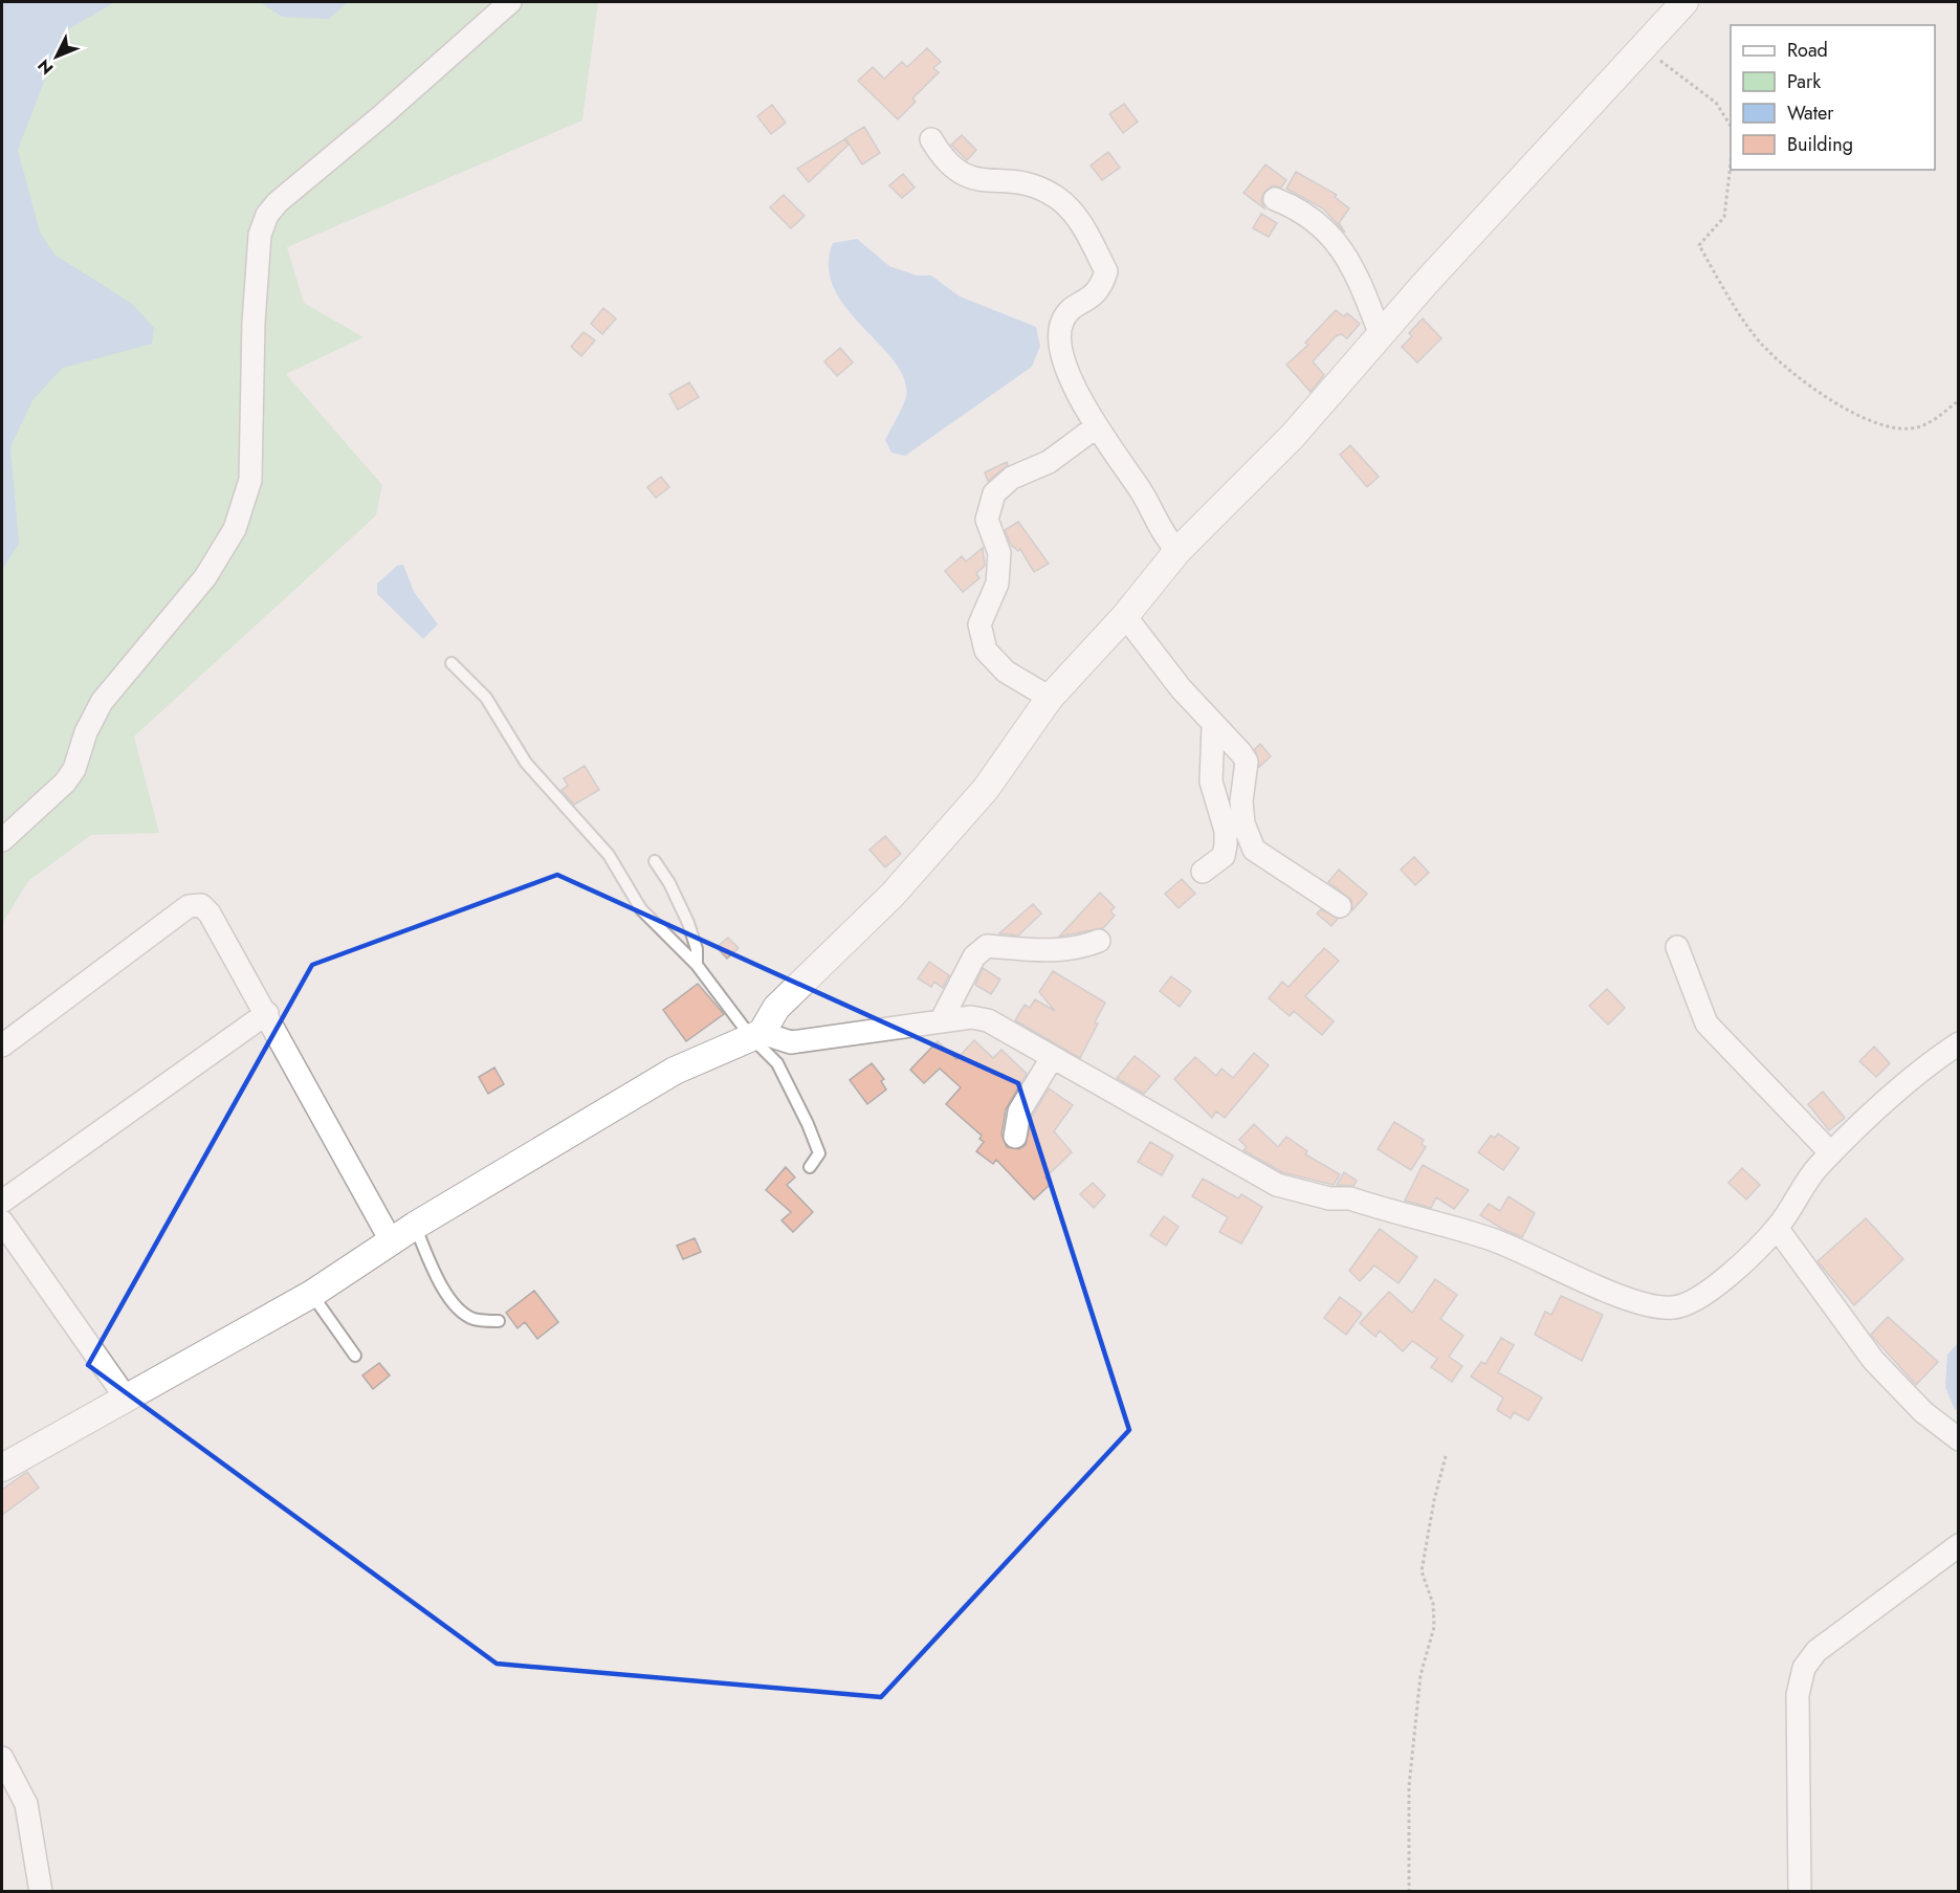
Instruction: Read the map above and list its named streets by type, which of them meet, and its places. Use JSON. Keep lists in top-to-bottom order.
{
  "legend": [
    "Road",
    "Park",
    "Water",
    "Building"
  ],
  "north": "bottom left"
}
